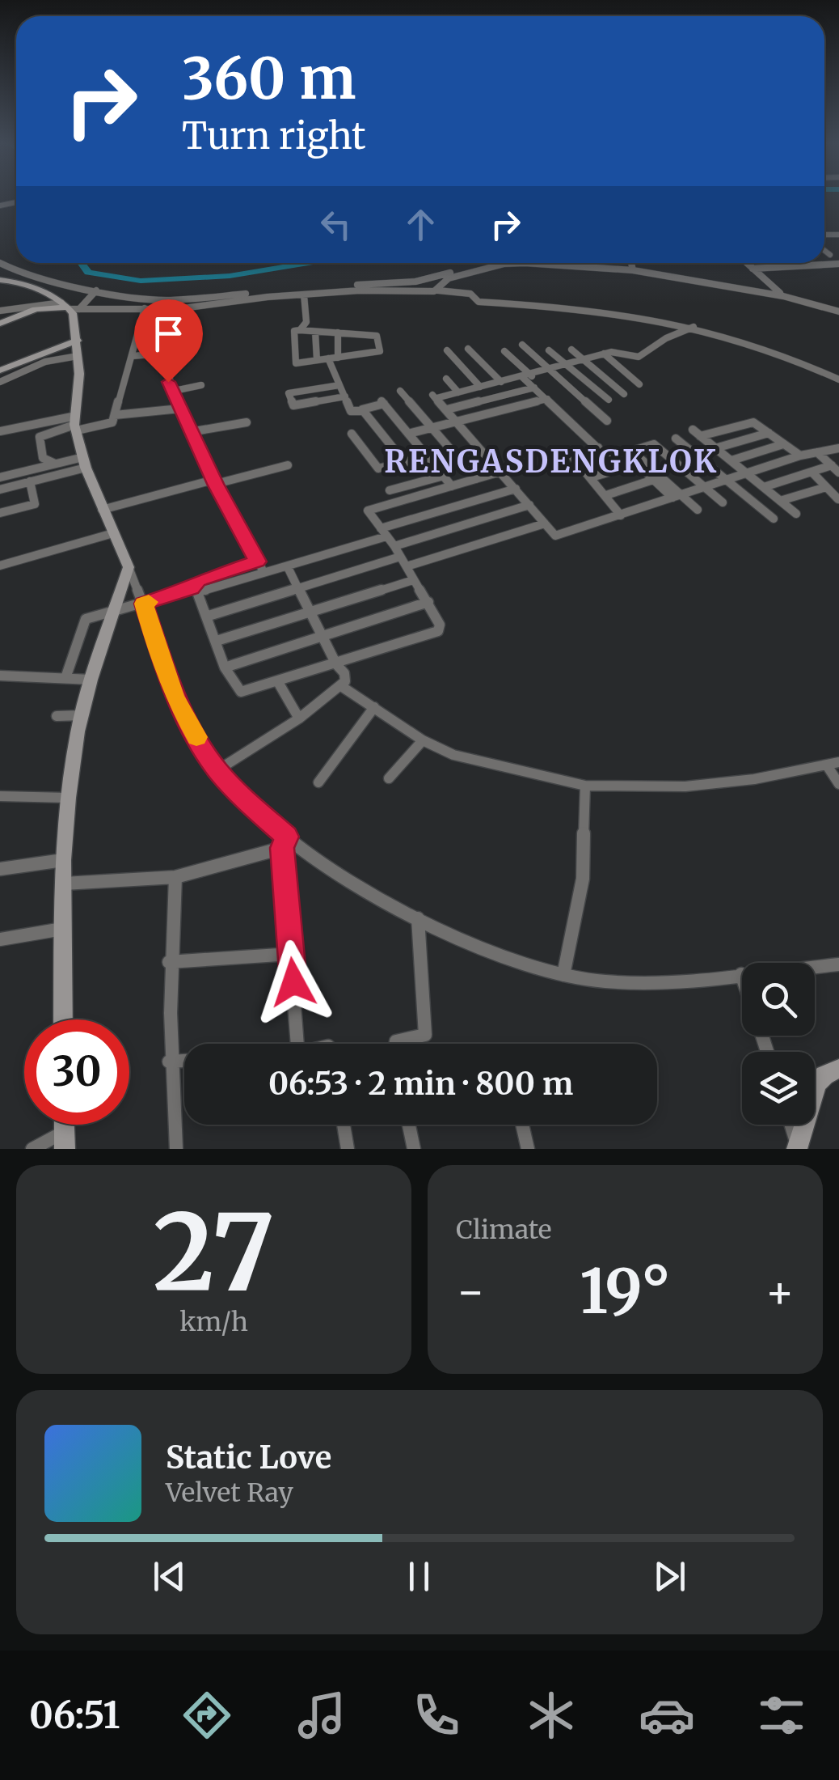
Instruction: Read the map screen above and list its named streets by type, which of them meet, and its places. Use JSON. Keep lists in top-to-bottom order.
{
  "districts": ["RENGASDENGKLOK"],
  "page": {
    "turn": ["360 m", "Turn right"],
    "limit": "30",
    "trip": "06:53 · 2 min · 800 m",
    "tile": [
      ["27", "km/h"],
      "Climate"
    ],
    "heat": ["−", "19°", "+"],
    "song": ["Static Love", "Velvet Ray"],
    "tabs": "06:51"
  }
}
